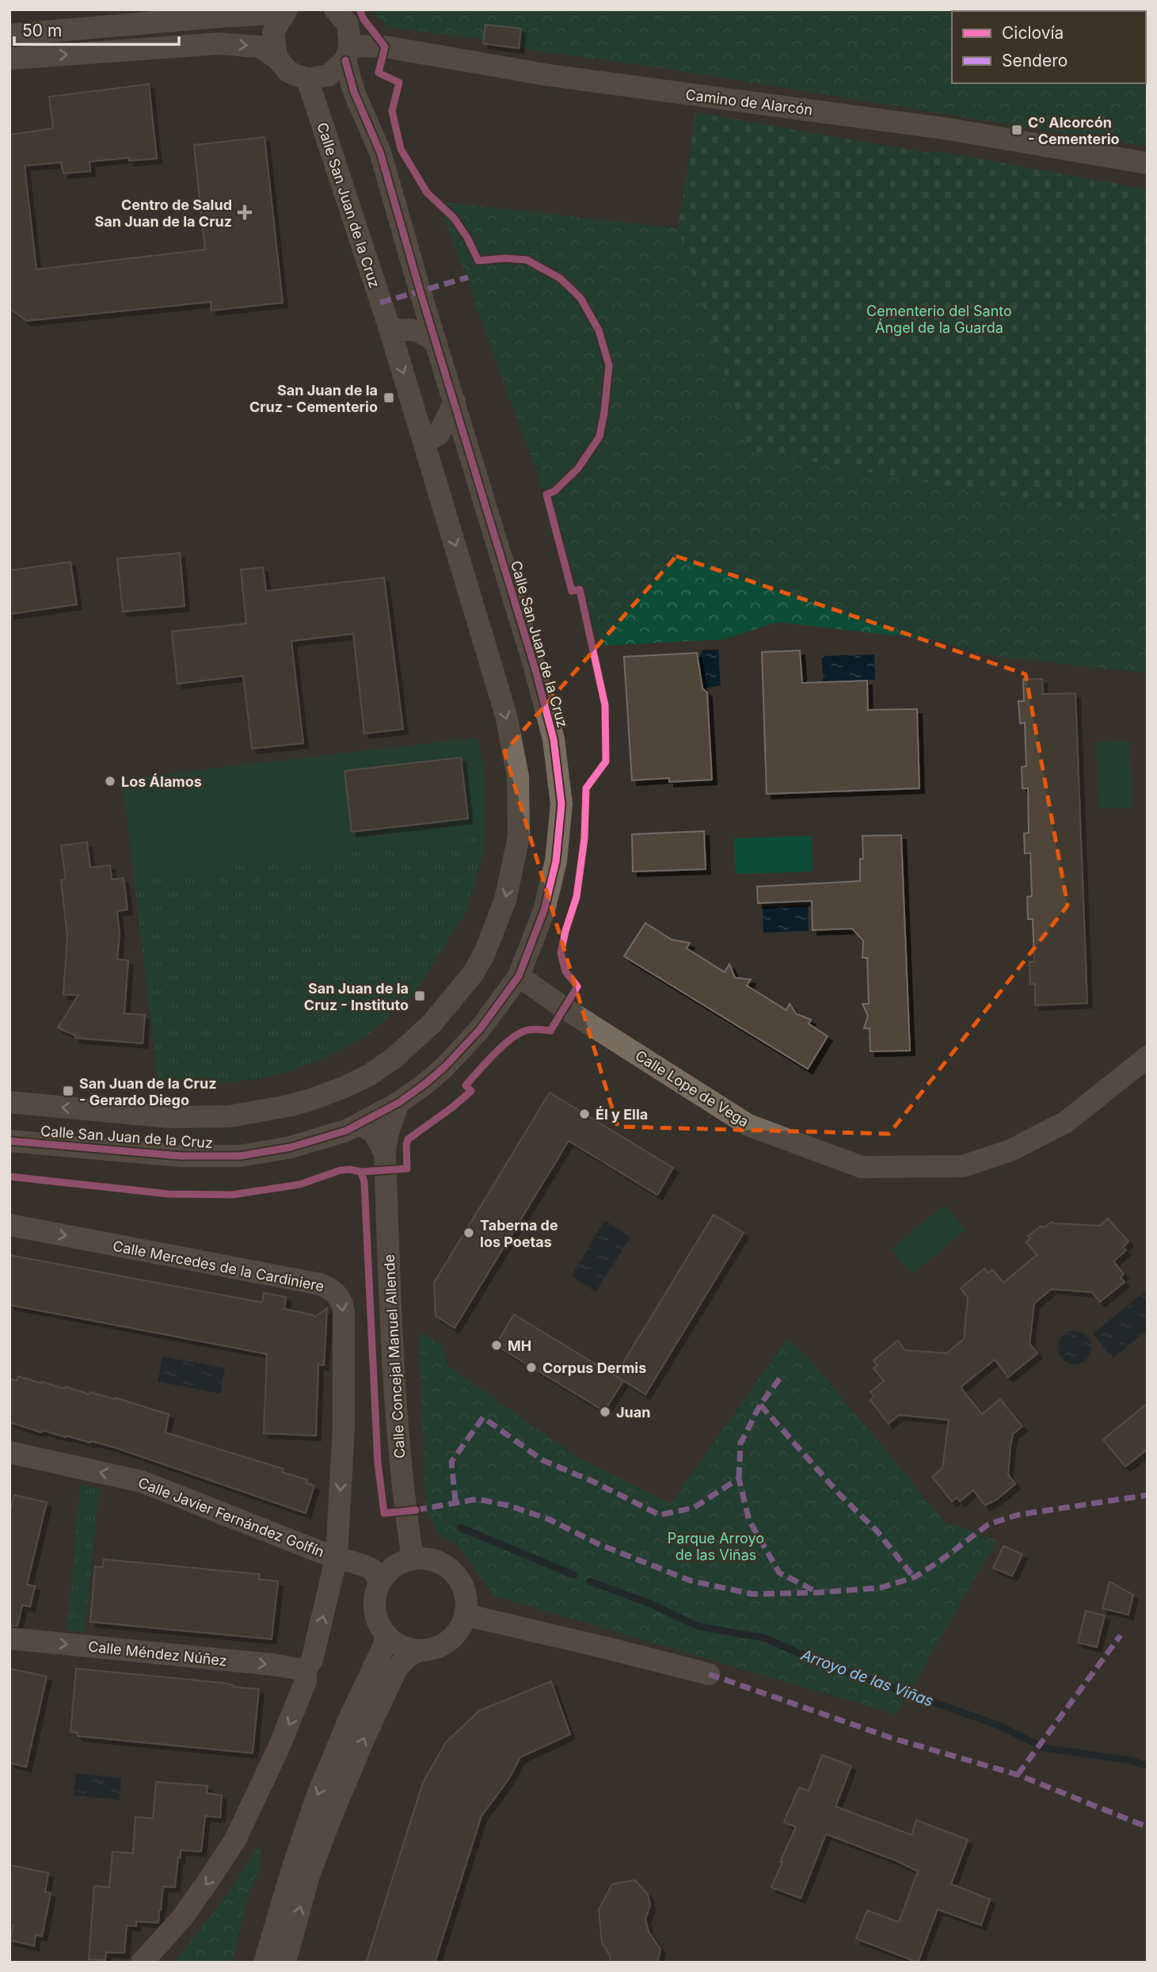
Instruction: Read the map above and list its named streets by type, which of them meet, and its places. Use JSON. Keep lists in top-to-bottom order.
{
  "streets": {
    "street": [
      "Camino de Alarcón",
      "Calle San Juan de la Cruz",
      "Calle Lope de Vega",
      "Calle Mercedes de la Cardiniere",
      "Calle Concejal Manuel Allende",
      "Calle Javier Fernández Golfín",
      "Calle Méndez Núñez"
    ]
  },
  "crossings": [
    ["Camino de Alarcón", "Calle San Juan de la Cruz"],
    ["Calle San Juan de la Cruz", "Calle Lope de Vega"],
    ["Calle San Juan de la Cruz", "Calle Concejal Manuel Allende"],
    ["Calle Mercedes de la Cardiniere", "Calle Javier Fernández Golfín"],
    ["Calle Mercedes de la Cardiniere", "Calle Méndez Núñez"],
    ["Calle Concejal Manuel Allende", "Calle Javier Fernández Golfín"]
  ],
  "one_way": ["Calle Javier Fernández Golfín", "Calle Méndez Núñez"],
  "water": ["Arroyo de las Viñas"],
  "parks": ["Cementerio del Santo Ángel de la Guarda", "Parque Arroyo de las Viñas"],
  "places": {
    "transit": [
      "Cº Alcorcón - Cementerio",
      "San Juan de la Cruz - Cementerio",
      "San Juan de la Cruz - Instituto",
      "San Juan de la Cruz - Gerardo Diego"
    ],
    "health": ["Centro de Salud San Juan de la Cruz"],
    "other": [
      "Los Álamos",
      "Él y Ella",
      "Taberna de los Poetas",
      "MH",
      "Corpus Dermis",
      "Juan"
    ]
  },
  "legend": ["Ciclovía", "Sendero"],
  "scale_bar": "50 m"
}
